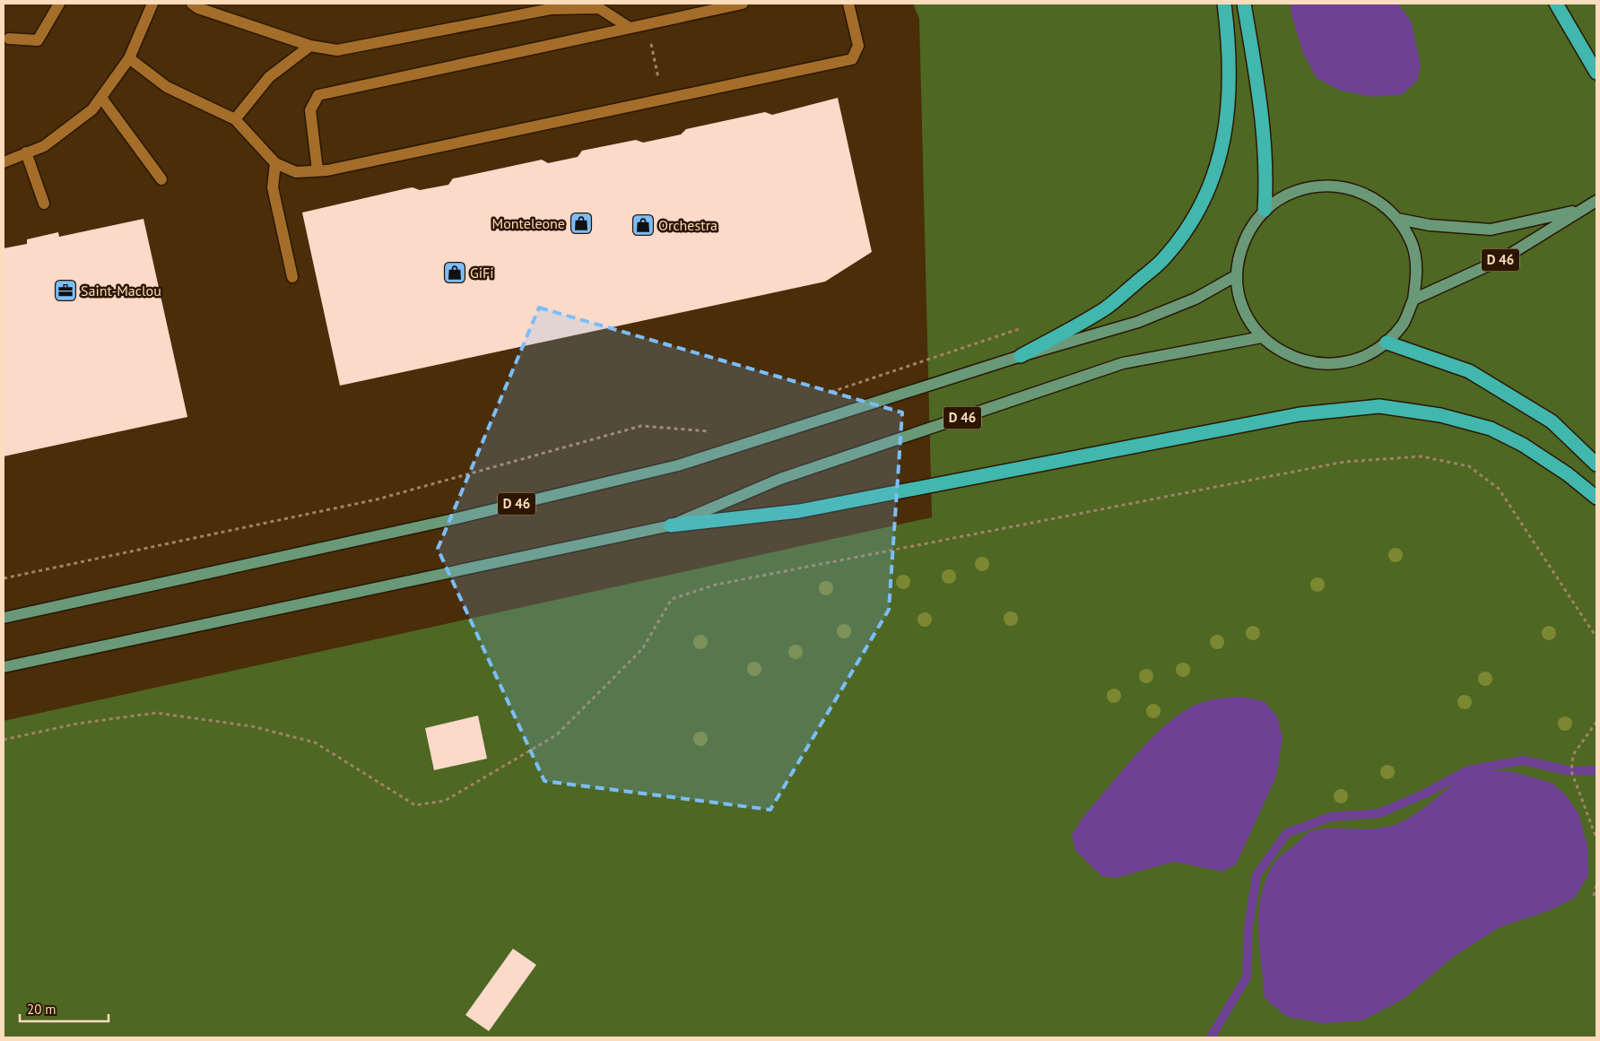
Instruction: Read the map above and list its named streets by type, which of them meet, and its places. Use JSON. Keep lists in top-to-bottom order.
{
  "streets": {
    "main road": ["D 46"]
  },
  "places": {
    "shop": ["Monteleone", "Orchestra", "GiFi"],
    "office": ["Saint-Maclou"]
  },
  "scale_bar": "20 m"
}
